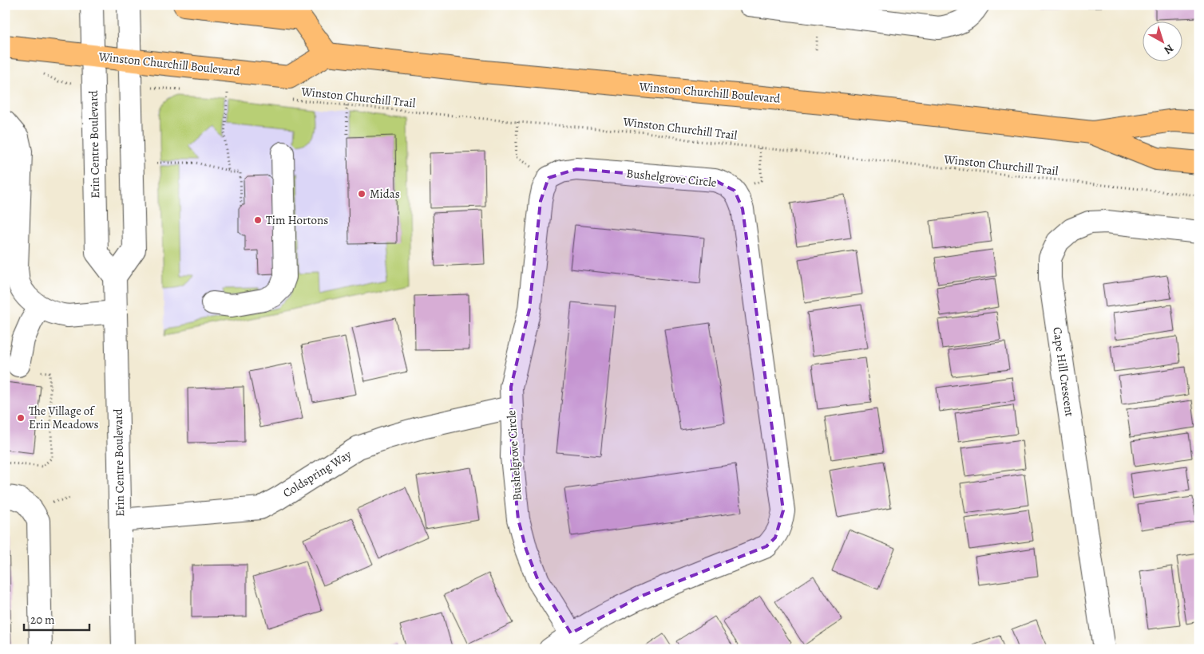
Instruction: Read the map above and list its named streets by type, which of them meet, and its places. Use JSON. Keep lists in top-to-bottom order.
{
  "streets": {
    "main road": ["Winston Churchill Boulevard"],
    "street": [
      "Erin Centre Boulevard",
      "Bushelgrove Circle",
      "Cape Hill Crescent",
      "Coldspring Way"
    ],
    "path": ["Winston Churchill Trail"]
  },
  "crossings": [
    ["Winston Churchill Boulevard", "Erin Centre Boulevard"],
    ["Erin Centre Boulevard", "Coldspring Way"],
    ["Bushelgrove Circle", "Coldspring Way"]
  ],
  "places": ["Midas", "Tim Hortons", "The Village of Erin Meadows"],
  "scale_bar": "20 m",
  "north": "bottom right"
}
